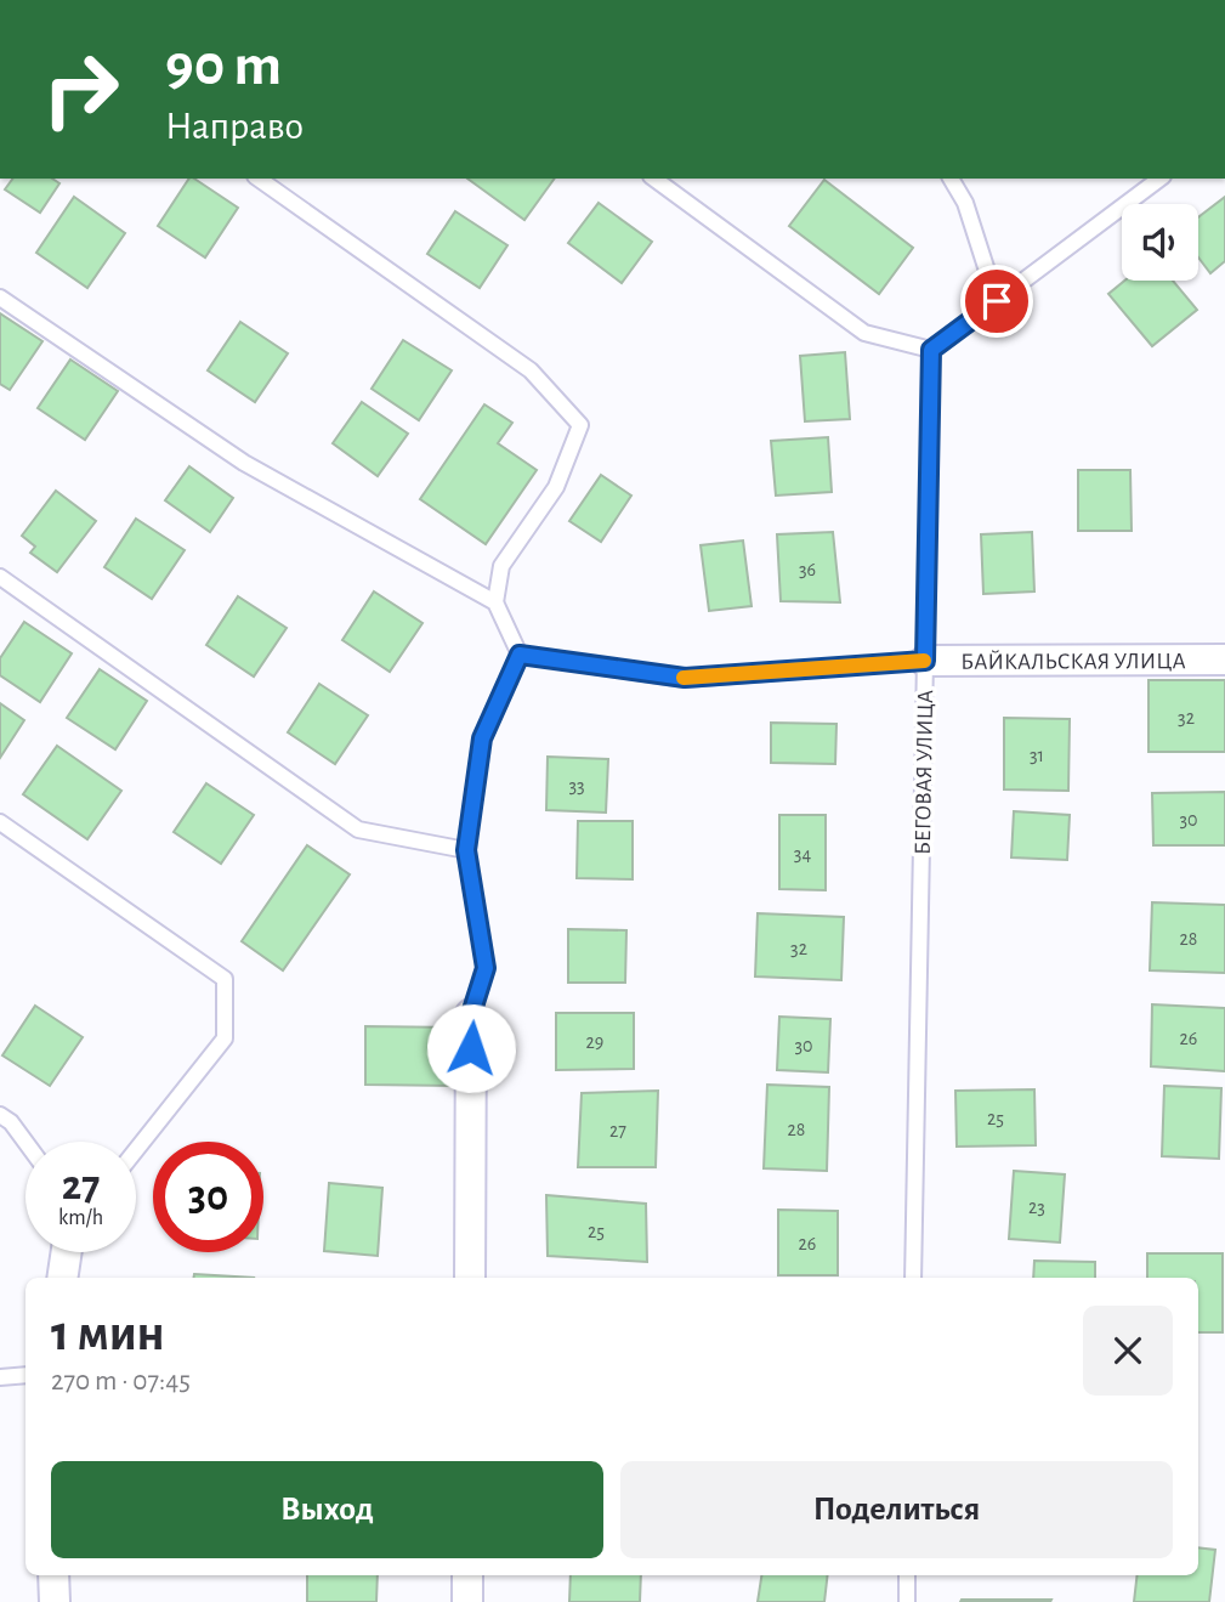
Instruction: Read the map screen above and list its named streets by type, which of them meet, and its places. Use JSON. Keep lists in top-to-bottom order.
{
  "streets": {
    "street": ["БАЙКАЛЬСКАЯ УЛИЦА"],
    "lane": ["БЕГОВАЯ УЛИЦА"]
  },
  "crossings": [
    ["БАЙКАЛЬСКАЯ УЛИЦА", "БЕГОВАЯ УЛИЦА"]
  ],
  "house_numbers": [
    "36",
    "32",
    "31",
    "33",
    "30",
    "34",
    "28",
    "32",
    "26",
    "29",
    "30",
    "25",
    "28",
    "27",
    "23",
    "25",
    "26"
  ],
  "page": {
    "turn": ["90 m", "Направо"],
    "speed": "27 km/h",
    "limit": "30",
    "heading": ["1 мин", "270 m · 07:45"],
    "buttons": ["Выход", "Поделиться"]
  }
}
